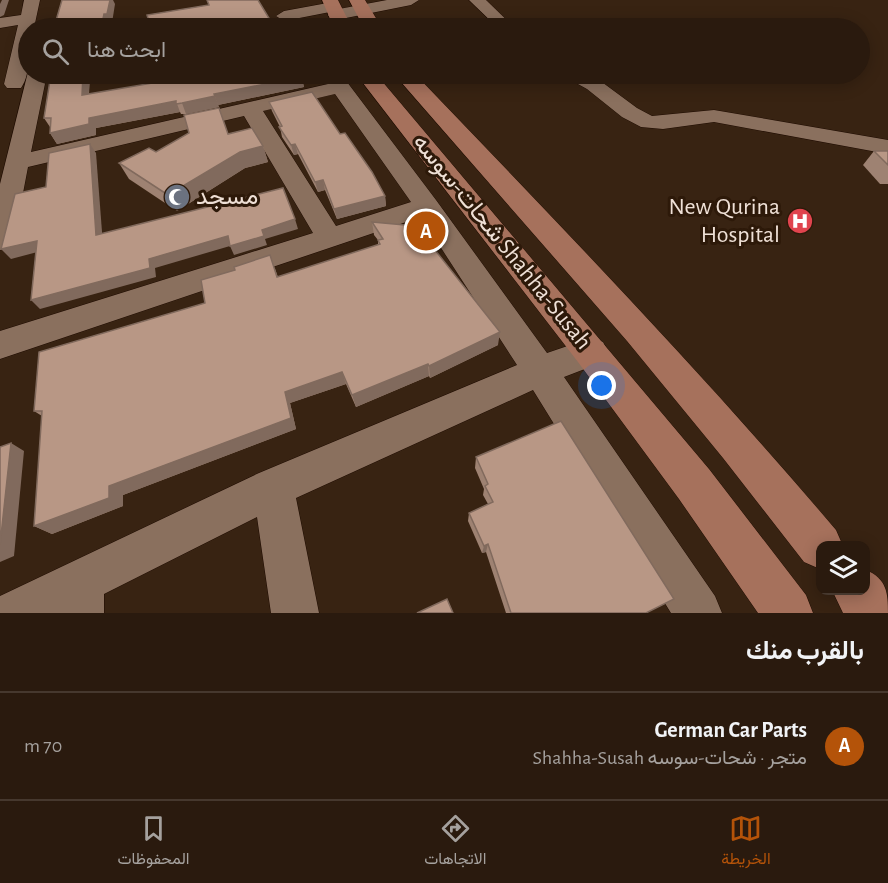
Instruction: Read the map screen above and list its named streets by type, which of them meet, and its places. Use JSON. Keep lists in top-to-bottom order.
{
  "streets": {
    "main road": ["شحات-سوسه Shahha-Susah"]
  },
  "places": {
    "mosque": ["مسجد"],
    "hospital": ["New Qurina Hospital"]
  },
  "page": {
    "search": "ابحث هنا",
    "pins": "A",
    "heading": "بالقرب منك",
    "list": [
      {
        "mark": "A",
        "name": "German Car Parts",
        "note": "متجر · شحات-سوسه Shahha-Susah",
        "value": "70 m"
      }
    ],
    "nav": ["الخريطة", "الاتجاهات", "المحفوظات"]
  }
}
